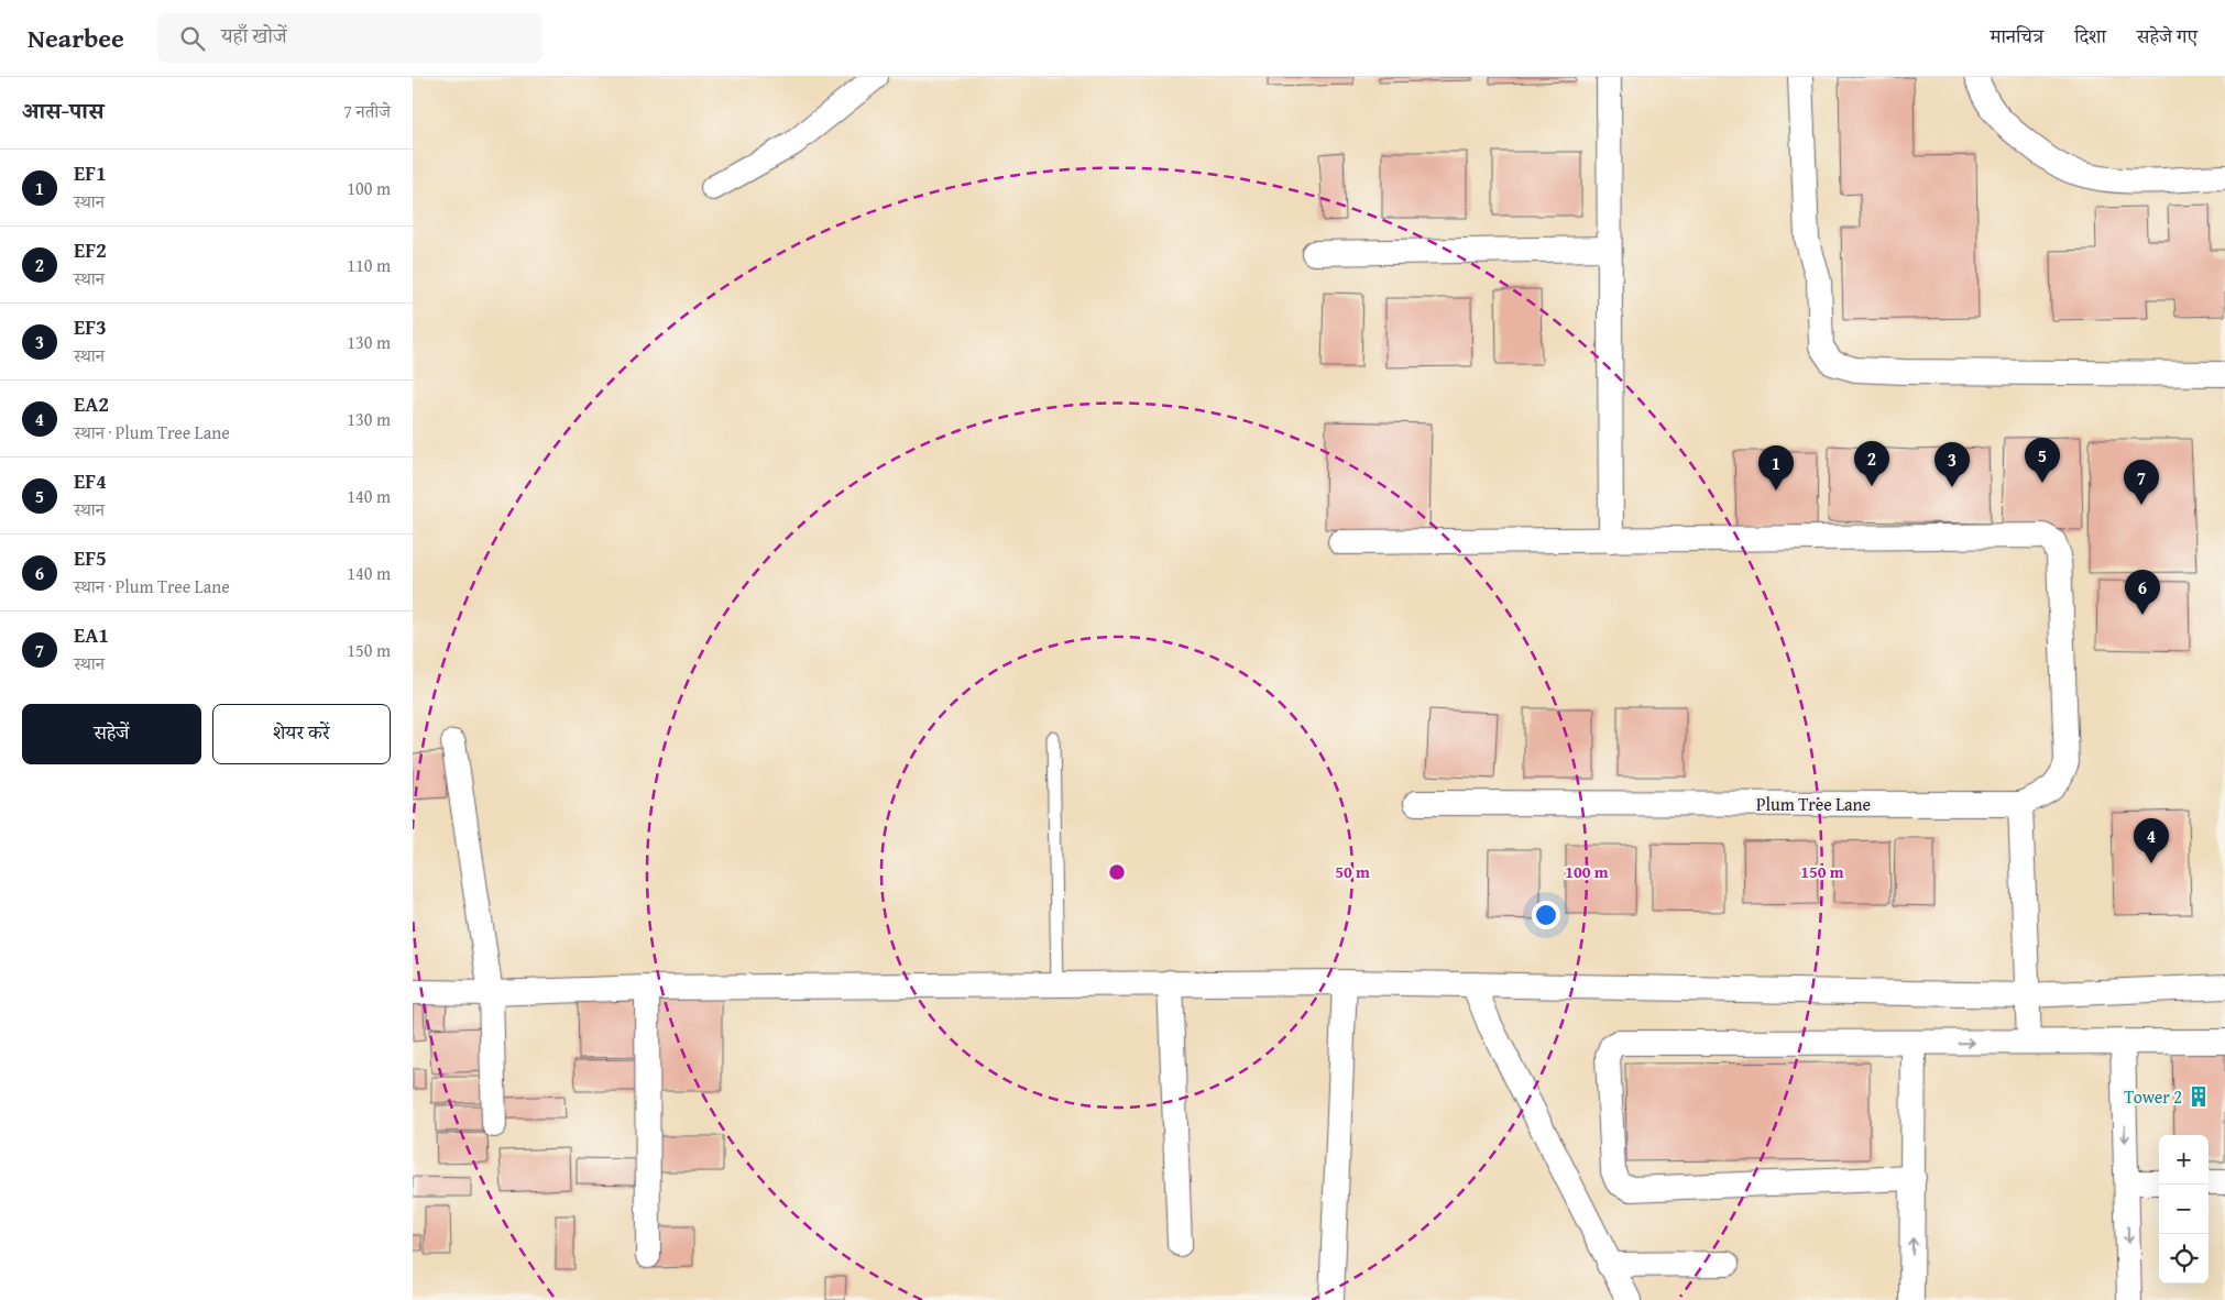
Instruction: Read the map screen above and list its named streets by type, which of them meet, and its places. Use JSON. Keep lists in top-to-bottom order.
{
  "streets": {
    "street": ["Plum Tree Lane"]
  },
  "places": {
    "building": ["Tower 2"]
  },
  "page": {
    "header": "Nearbee",
    "search": "यहाँ खोजें",
    "nav": ["मानचित्र", "दिशा", "सहेजे गए"],
    "heading": ["आस-पास", "7 नतीजे"],
    "list": [
      {
        "mark": "1",
        "name": "EF1",
        "note": "स्थान",
        "value": "100 m"
      },
      {
        "mark": "2",
        "name": "EF2",
        "note": "स्थान",
        "value": "110 m"
      },
      {
        "mark": "3",
        "name": "EF3",
        "note": "स्थान",
        "value": "130 m"
      },
      {
        "mark": "4",
        "name": "EA2",
        "note": "स्थान · Plum Tree Lane",
        "value": "130 m"
      },
      {
        "mark": "5",
        "name": "EF4",
        "note": "स्थान",
        "value": "140 m"
      },
      {
        "mark": "6",
        "name": "EF5",
        "note": "स्थान · Plum Tree Lane",
        "value": "140 m"
      },
      {
        "mark": "7",
        "name": "EA1",
        "note": "स्थान",
        "value": "150 m"
      }
    ],
    "pins": [
      "5",
      "2",
      "3",
      "1",
      "7",
      "6",
      "4"
    ],
    "buttons": ["सहेजें", "शेयर करें"],
    "map_buttons": ["+", "−"]
  },
  "rings": ["50 m", "100 m", "150 m"]
}
